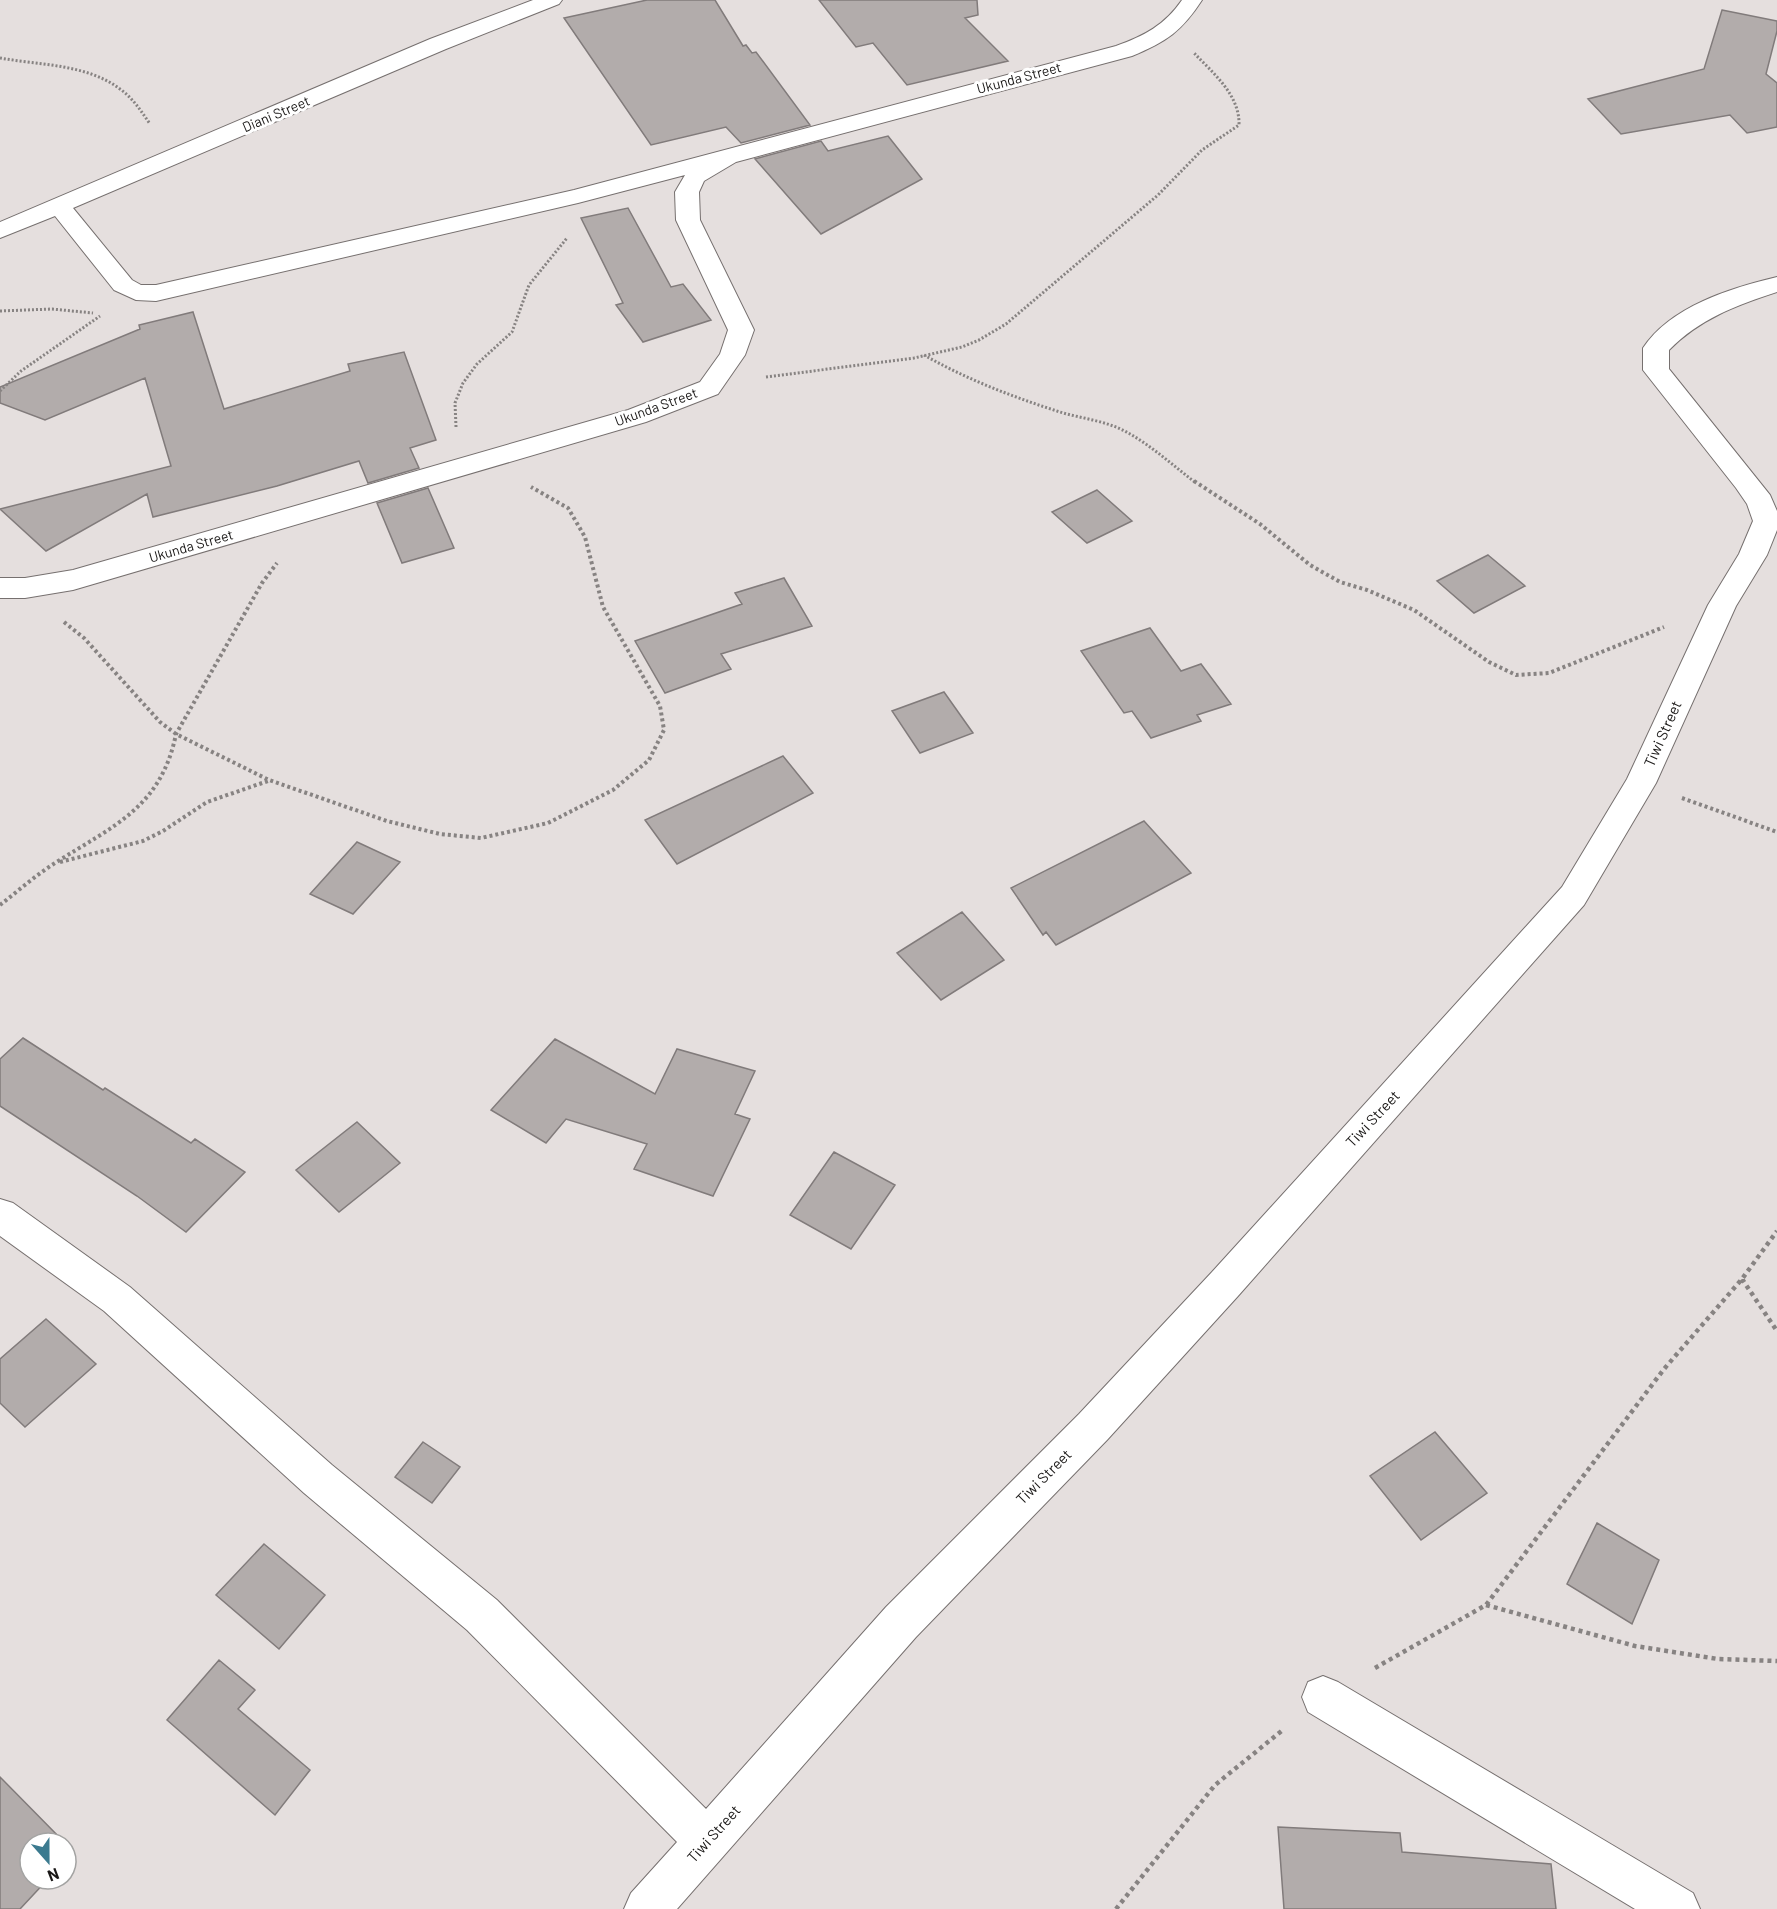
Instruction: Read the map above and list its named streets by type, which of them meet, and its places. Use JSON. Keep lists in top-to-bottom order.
{
  "streets": {
    "street": ["Ukunda Street", "Diani Street", "Tiwi Street"]
  },
  "north": "bottom"
}
